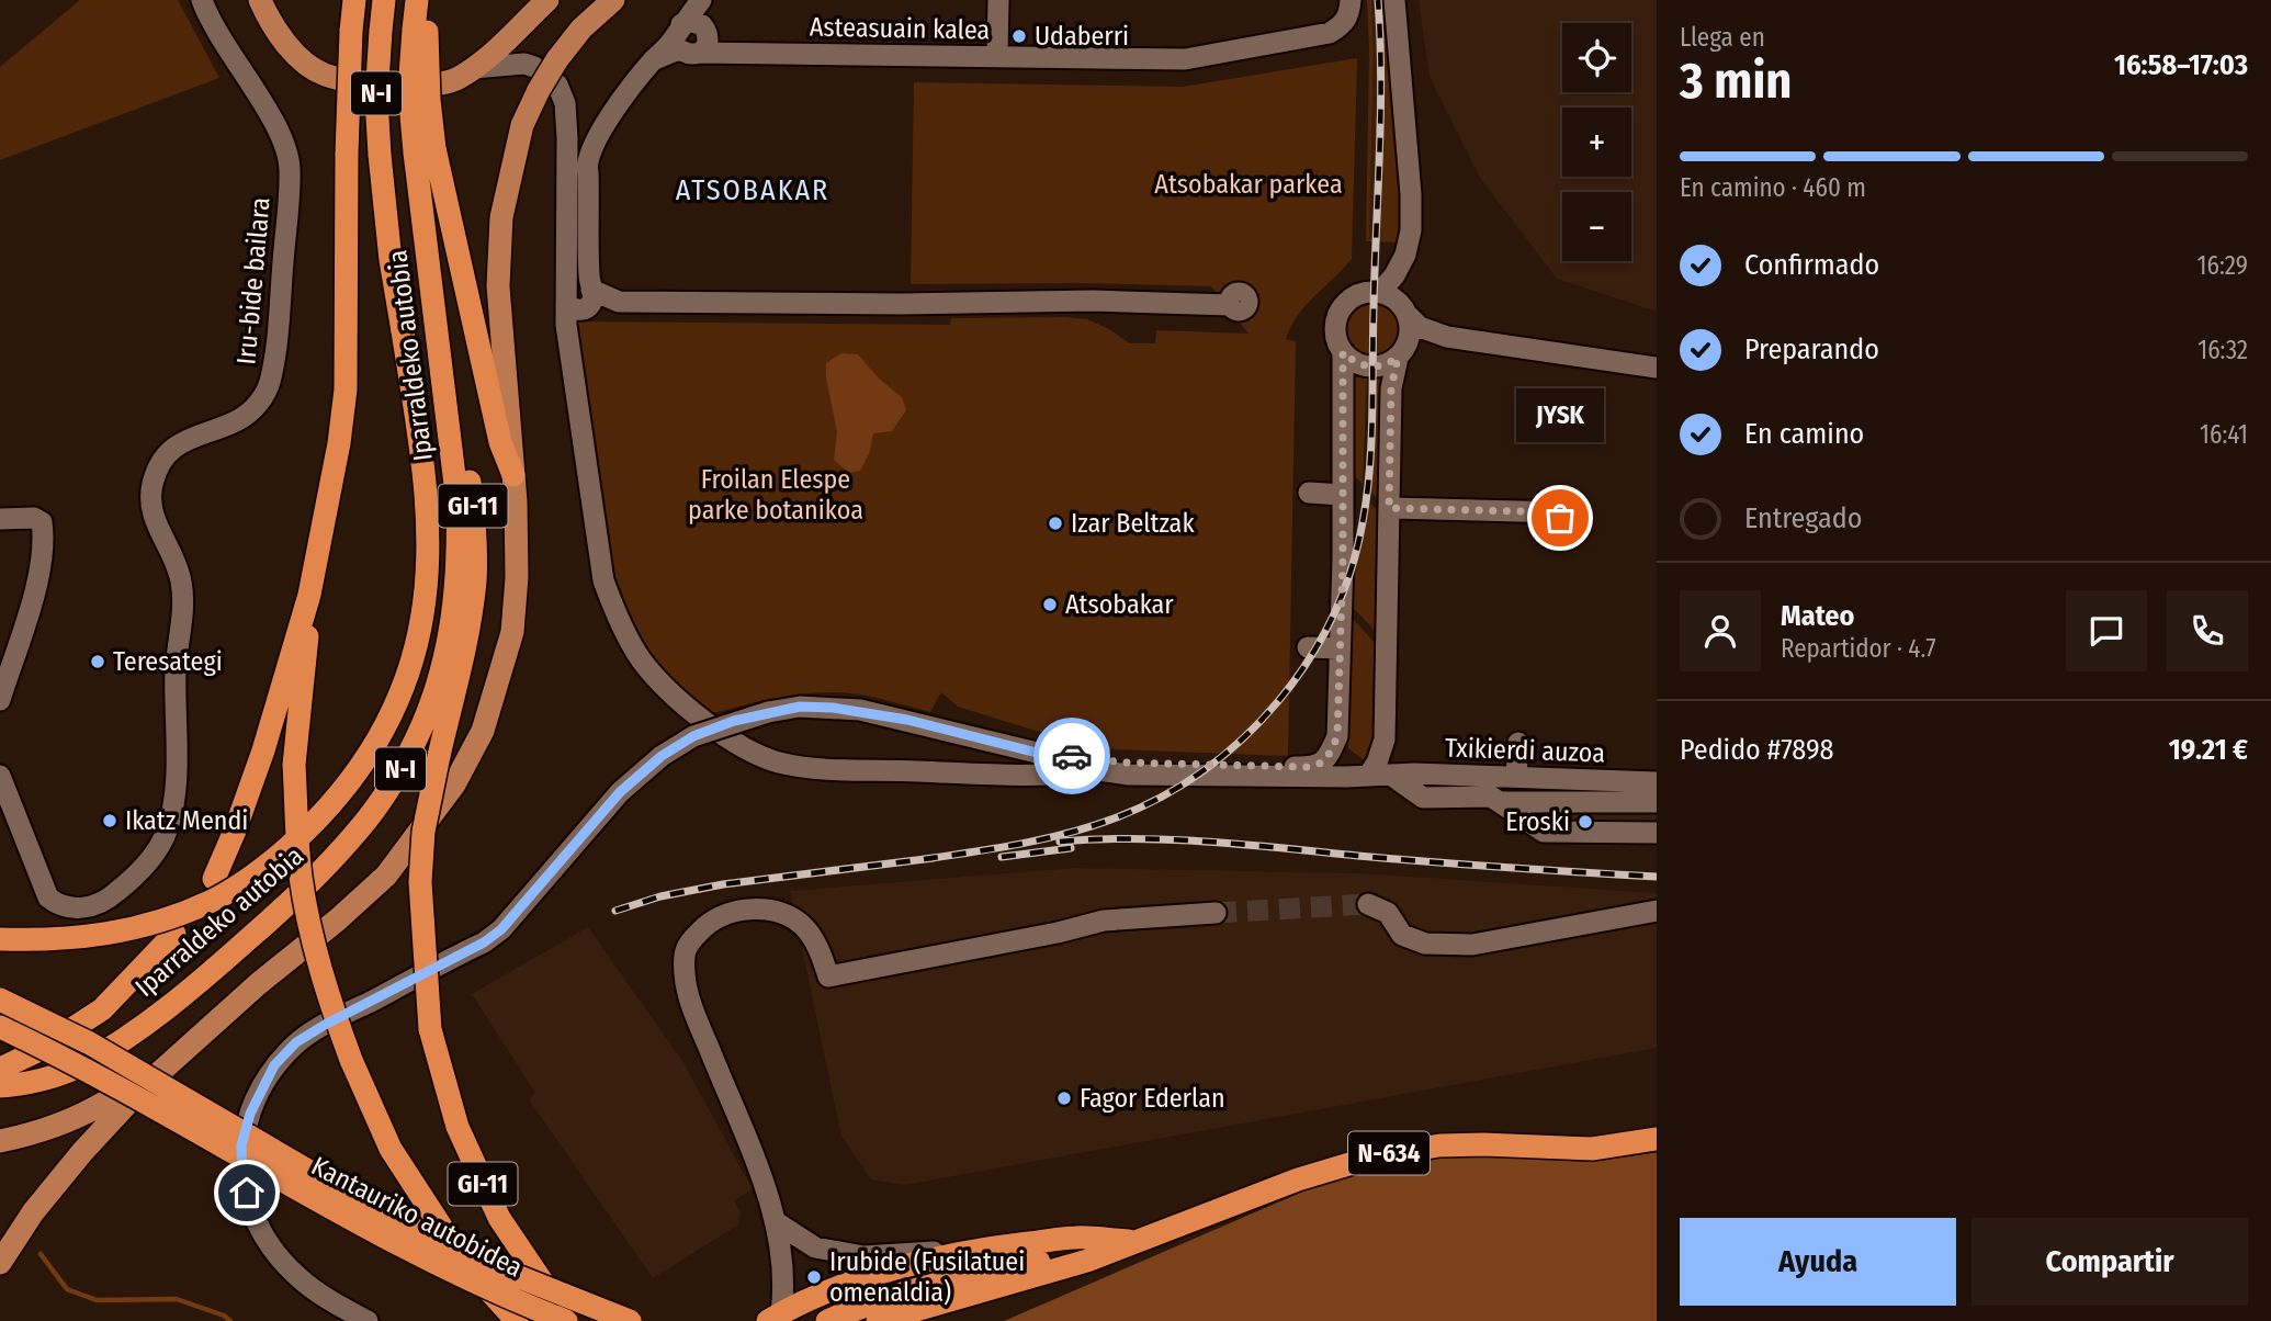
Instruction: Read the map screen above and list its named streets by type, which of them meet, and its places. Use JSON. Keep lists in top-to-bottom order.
{
  "streets": {
    "highway": [
      "N-I",
      "Iparraldeko autobia",
      "GI-11",
      "N-634",
      "Kantauriko autobidea"
    ],
    "street": ["Asteasuain kalea", "Iru-bide bailara", "Txikierdi auzoa"]
  },
  "crossings": [
    ["Iparraldeko autobia", "GI-11"],
    ["GI-11", "Kantauriko autobidea"]
  ],
  "districts": ["ATSOBAKAR"],
  "parks": ["Atsobakar parkea", "Froilan Elespe parke botanikoa"],
  "places": [
    "Udaberri",
    "JYSK",
    "Izar Beltzak",
    "Atsobakar",
    "Teresategi",
    "Ikatz Mendi",
    "Eroski",
    "Fagor Ederlan",
    "Irubide (Fusilatuei omenaldia)"
  ],
  "page": {
    "heading": ["3 min", "Llega en", "16:58–17:03"],
    "panel": [
      "Mateo",
      "Repartidor · 4.7",
      "Pedido #7898",
      "19.21 €"
    ],
    "map_buttons": ["+", "−"],
    "bar": "En camino · 460 m",
    "list": [
      ["Confirmado", "16:29"],
      ["Preparando", "16:32"],
      ["En camino", "16:41"],
      "Entregado"
    ],
    "bubble": "JYSK",
    "buttons": ["Ayuda", "Compartir"]
  }
}
